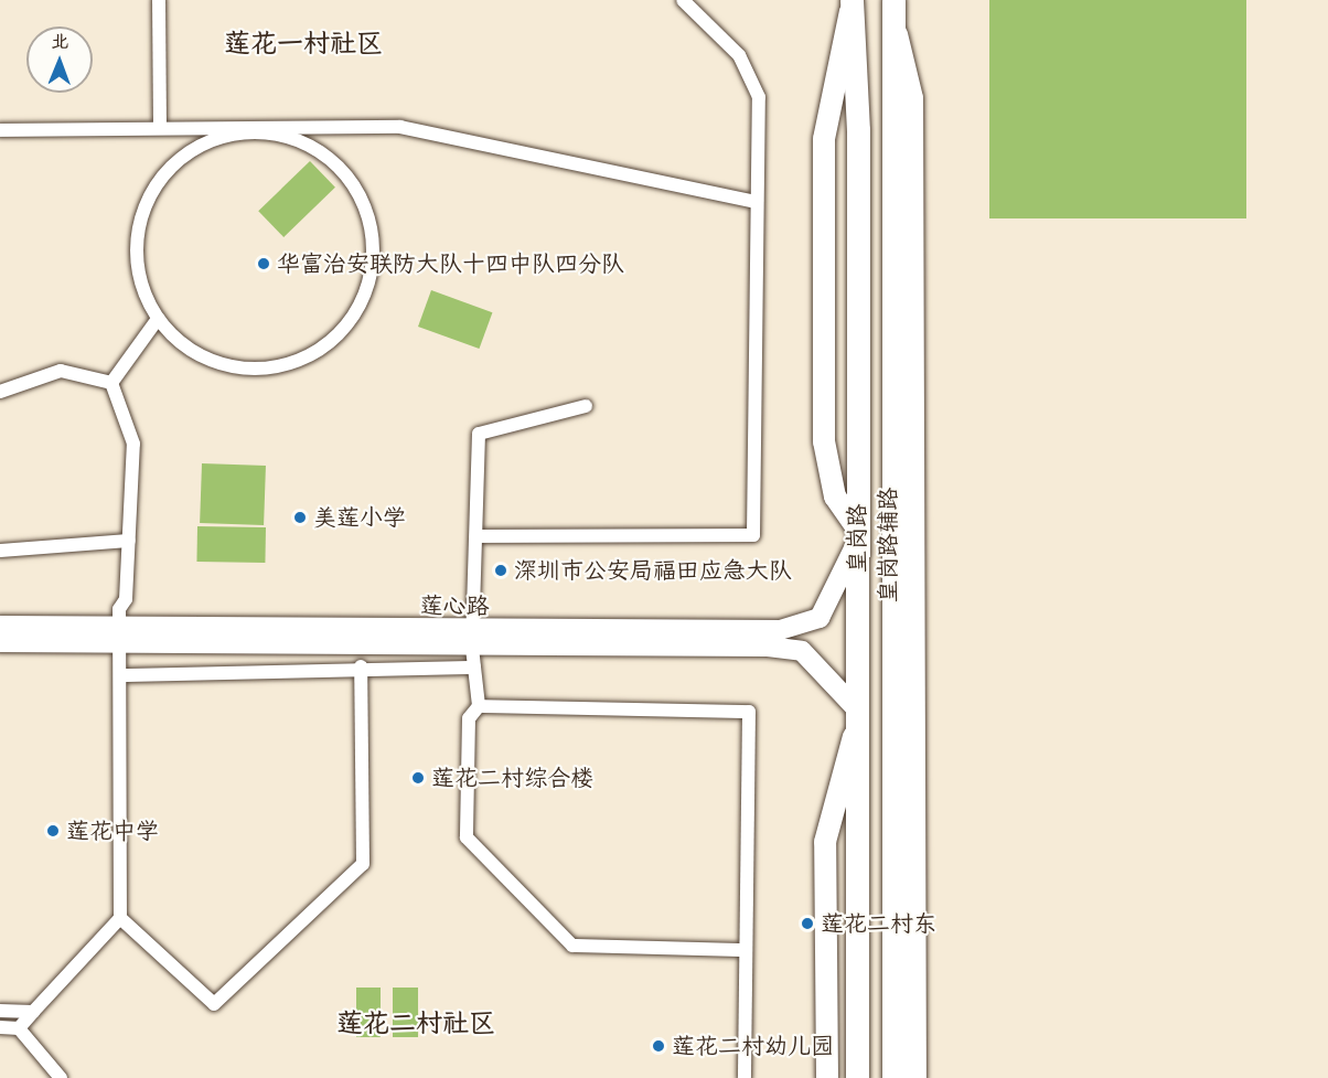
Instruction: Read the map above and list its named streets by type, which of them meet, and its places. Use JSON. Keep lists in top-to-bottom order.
{
  "streets": {
    "highway": ["皇岗路"],
    "main road": ["皇岗路辅路", "莲心路"]
  },
  "crossings": [
    ["皇岗路", "皇岗路辅路"],
    ["皇岗路", "莲心路"],
    ["皇岗路辅路", "莲心路"]
  ],
  "districts": ["莲花一村社区", "莲花二村社区"],
  "places": [
    "华富治安联防大队十四中队四分队",
    "美莲小学",
    "深圳市公安局福田应急大队",
    "莲花二村综合楼",
    "莲花中学",
    "莲花二村东",
    "莲花二村幼儿园"
  ],
  "north": "top"
}
